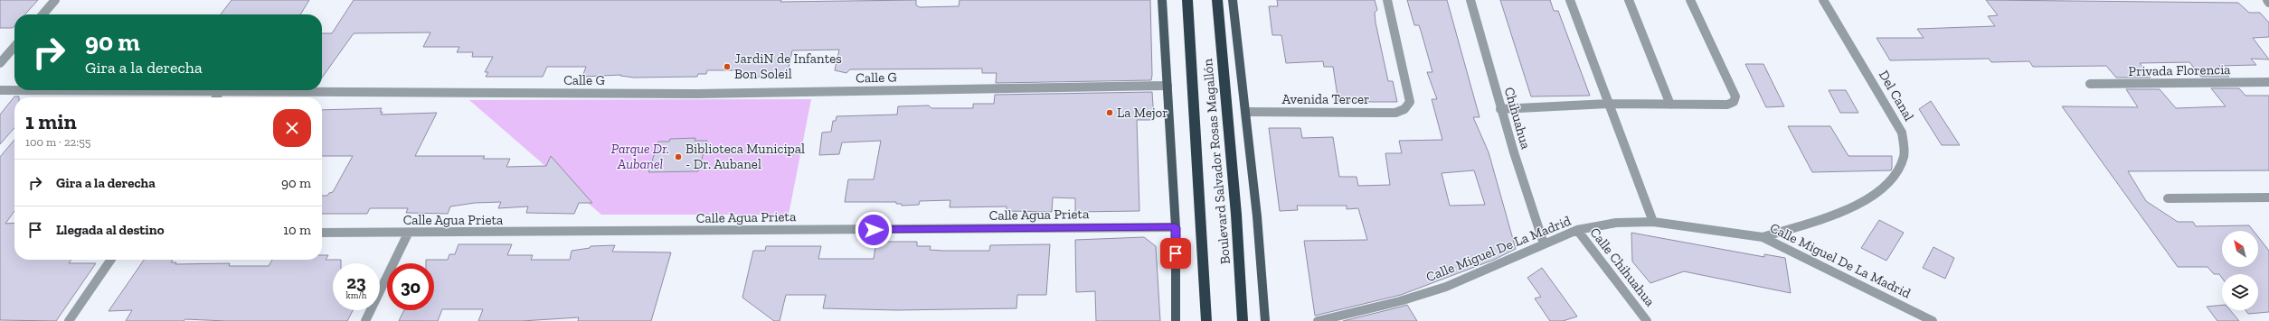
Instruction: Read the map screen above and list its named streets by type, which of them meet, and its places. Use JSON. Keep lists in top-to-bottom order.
{
  "streets": {
    "highway": ["Boulevard Salvador Rosas Magallón"],
    "street": [
      "Privada Florencia",
      "Calle G",
      "Del Canal",
      "Avenida Tercer",
      "Chihuahua",
      "Calle Agua Prieta",
      "Calle Miguel De La Madrid",
      "Calle Chihuahua"
    ]
  },
  "crossings": [
    ["Del Canal", "Calle Miguel De La Madrid"],
    ["Chihuahua", "Calle Miguel De La Madrid"],
    ["Calle Miguel De La Madrid", "Calle Chihuahua"]
  ],
  "parks": ["Parque Dr. Aubanel"],
  "places": ["JardiN de Infantes Bon Soleil", "La Mejor", "Biblioteca Municipal - Dr. Aubanel"],
  "north": "top left",
  "page": {
    "turn": ["90 m", "Gira a la derecha"],
    "heading": ["1 min", "100 m · 22:55"],
    "list": [
      {
        "name": "Gira a la derecha",
        "value": "90 m"
      },
      {
        "name": "Llegada al destino",
        "value": "10 m"
      }
    ],
    "speed": "23 km/h",
    "limit": "30"
  }
}
